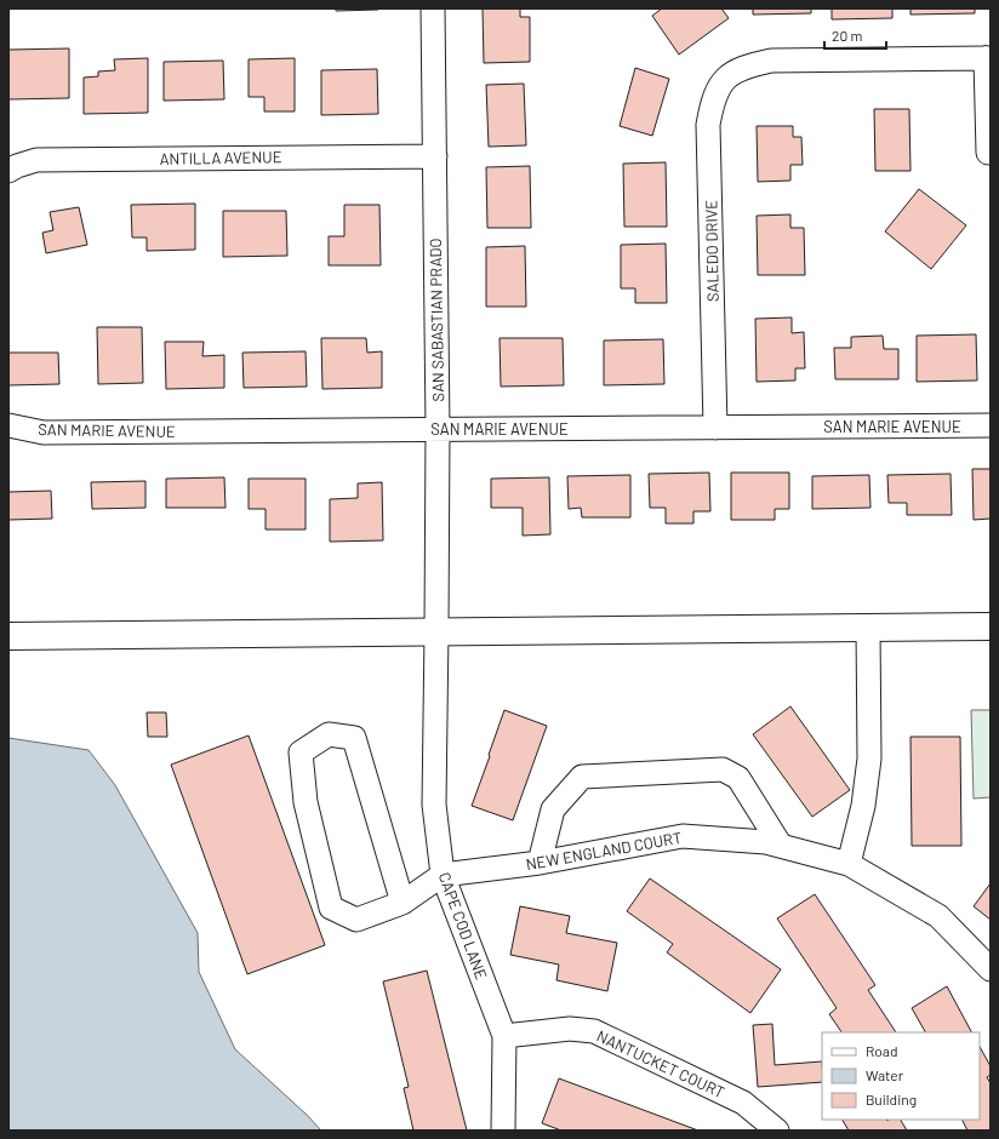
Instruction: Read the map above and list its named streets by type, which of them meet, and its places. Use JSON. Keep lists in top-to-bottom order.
{
  "streets": {
    "street": [
      "ANTILLA AVENUE",
      "SALEDO DRIVE",
      "SAN SABASTIAN PRADO",
      "SAN MARIE AVENUE",
      "NEW ENGLAND COURT",
      "CAPE COD LANE",
      "NANTUCKET COURT"
    ]
  },
  "crossings": [
    ["ANTILLA AVENUE", "SAN SABASTIAN PRADO"],
    ["SALEDO DRIVE", "SAN MARIE AVENUE"],
    ["SAN SABASTIAN PRADO", "SAN MARIE AVENUE"],
    ["SAN SABASTIAN PRADO", "CAPE COD LANE"],
    ["NEW ENGLAND COURT", "CAPE COD LANE"],
    ["CAPE COD LANE", "NANTUCKET COURT"]
  ],
  "legend": ["Road", "Water", "Building"],
  "scale_bar": "20 m"
}
